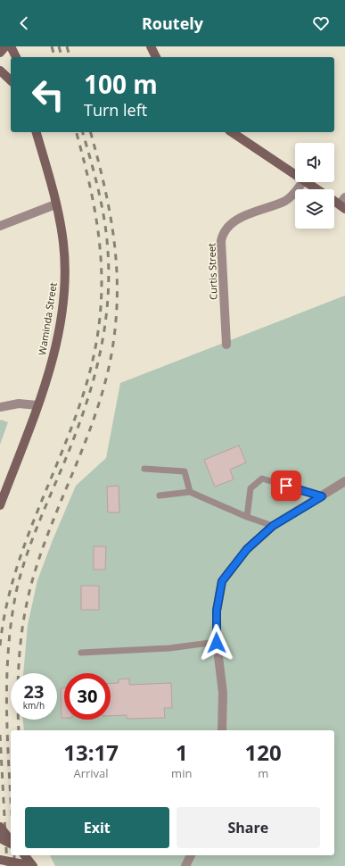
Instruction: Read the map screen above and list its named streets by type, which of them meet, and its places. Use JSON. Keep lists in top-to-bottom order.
{
  "streets": {
    "main road": ["Waminda Street"],
    "street": ["Curtis Street"]
  },
  "page": {
    "header": "Routely",
    "turn": ["100 m", "Turn left"],
    "speed": "23 km/h",
    "limit": "30",
    "eta": [
      "13:17",
      "Arrival",
      "1",
      "min",
      "120",
      "m"
    ],
    "buttons": ["Exit", "Share"]
  }
}
